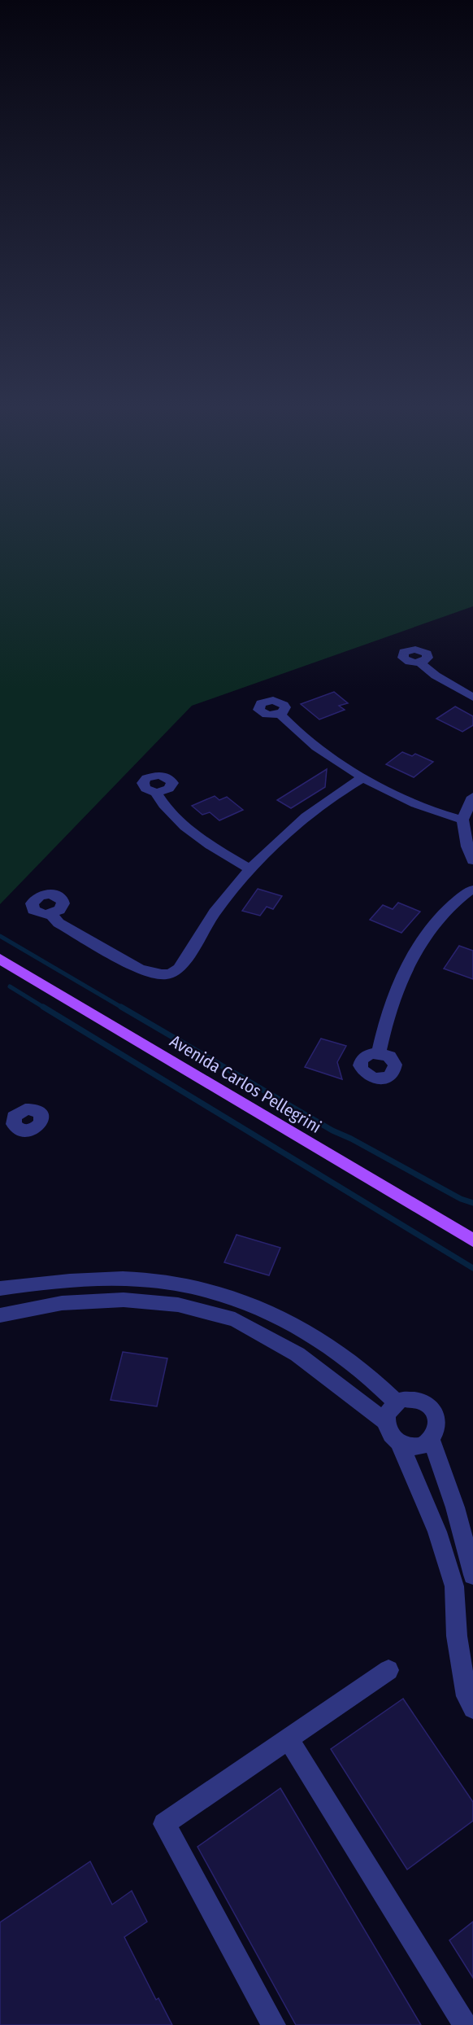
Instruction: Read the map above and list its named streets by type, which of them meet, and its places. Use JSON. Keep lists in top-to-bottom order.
{
  "streets": {
    "main road": ["Avenida Carlos Pellegrini"]
  }
}
